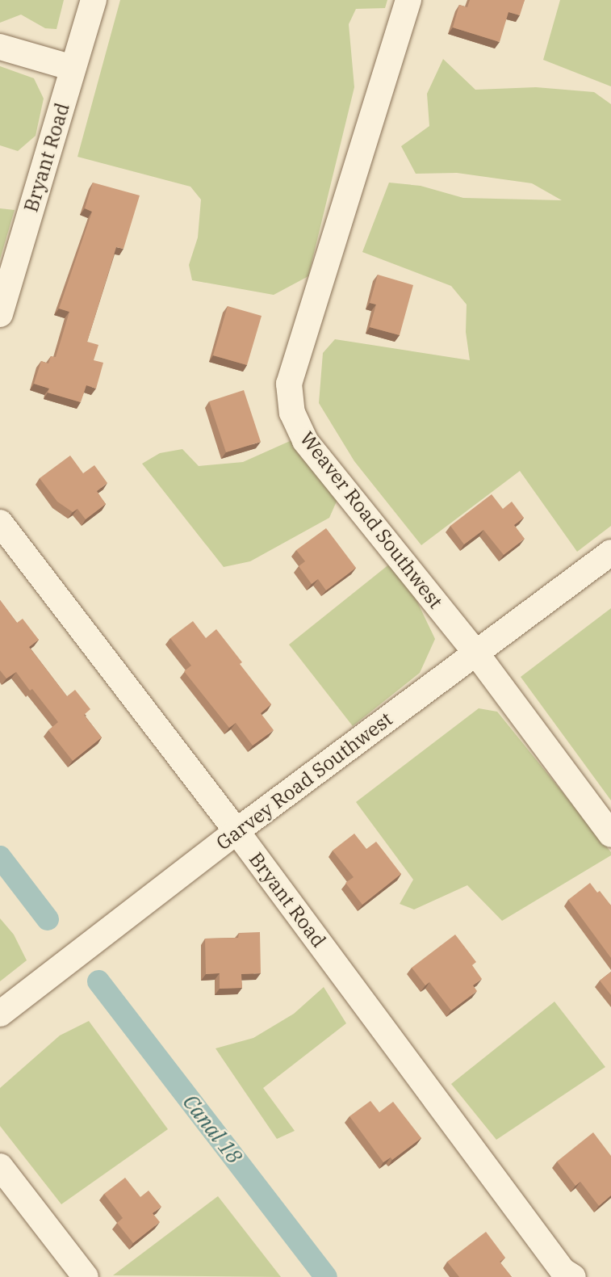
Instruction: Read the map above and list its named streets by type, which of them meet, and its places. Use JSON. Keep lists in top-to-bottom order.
{
  "streets": {
    "street": ["Bryant Road", "Weaver Road Southwest", "Garvey Road Southwest"]
  },
  "crossings": [
    ["Bryant Road", "Garvey Road Southwest"],
    ["Weaver Road Southwest", "Garvey Road Southwest"]
  ],
  "water": ["Canal 18"]
}
